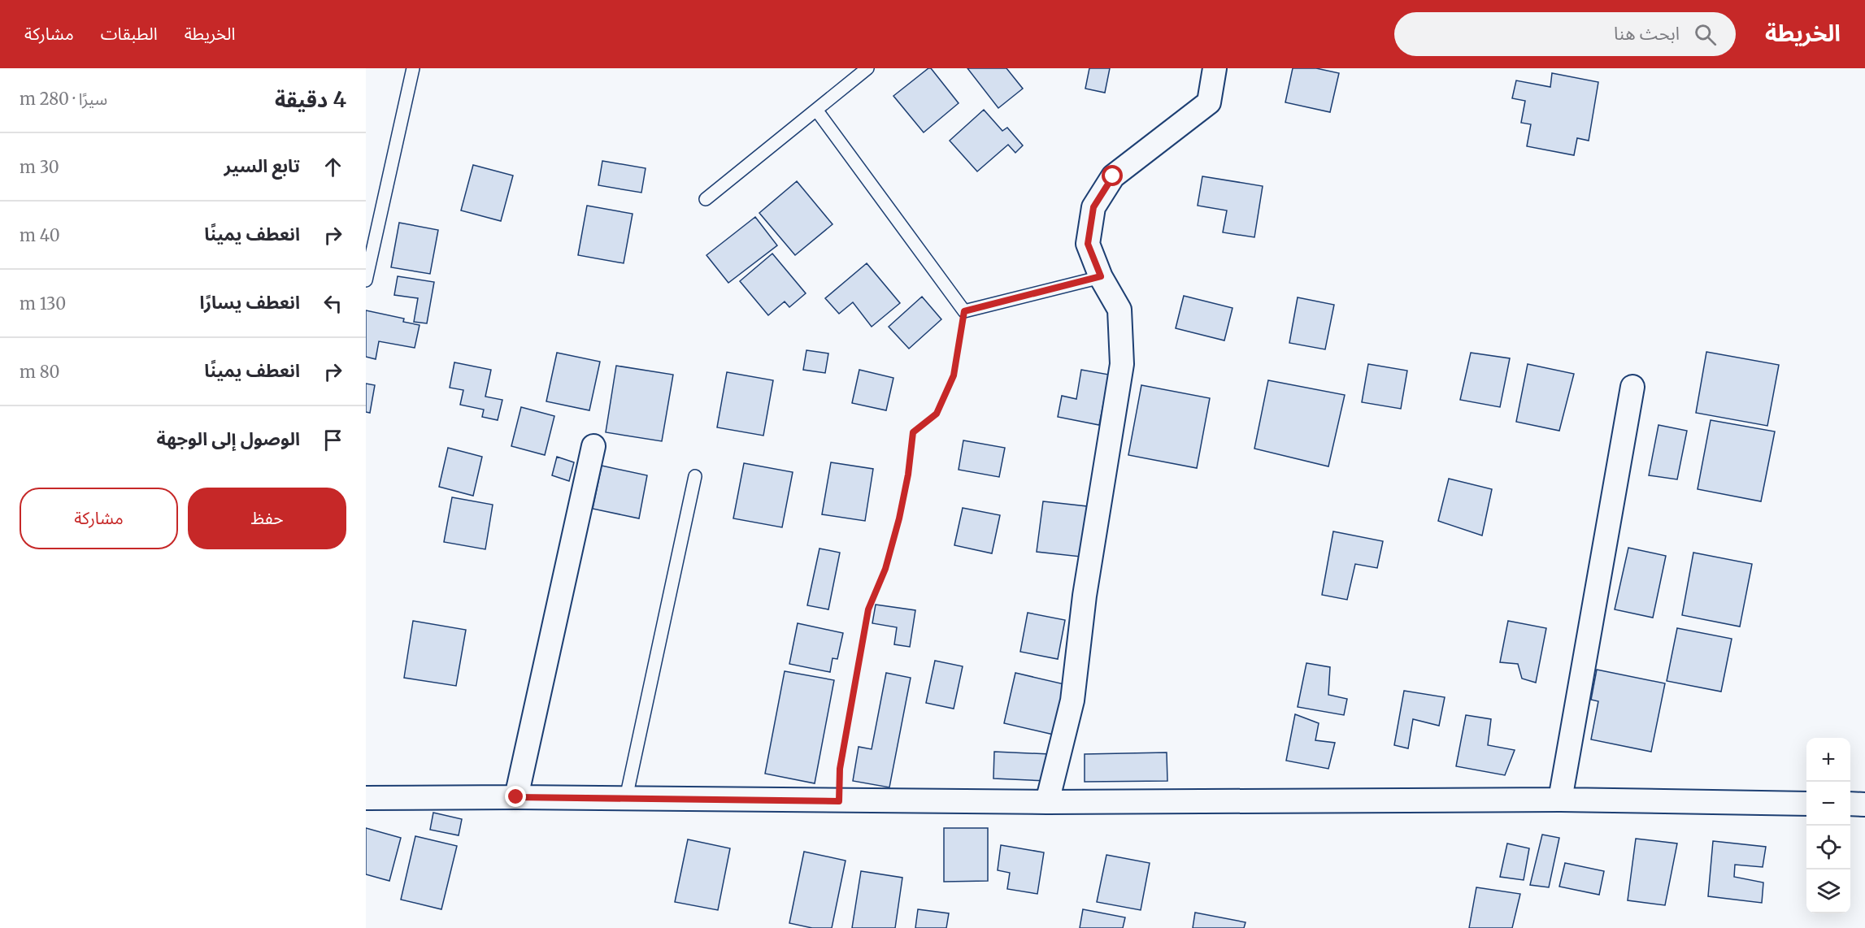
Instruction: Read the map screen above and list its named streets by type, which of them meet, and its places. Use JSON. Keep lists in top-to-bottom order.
{
  "page": {
    "header": "الخريطة",
    "search": "ابحث هنا",
    "nav": ["الخريطة", "الطبقات", "مشاركة"],
    "heading": ["4 دقيقة", "سيرًا · 280 m"],
    "list": [
      ["تابع السير", "30 m"],
      ["انعطف يمينًا", "40 m"],
      ["انعطف يسارًا", "130 m"],
      ["انعطف يمينًا", "80 m"],
      "الوصول إلى الوجهة"
    ],
    "buttons": ["حفظ", "مشاركة"],
    "map_buttons": ["+", "−"]
  }
}
